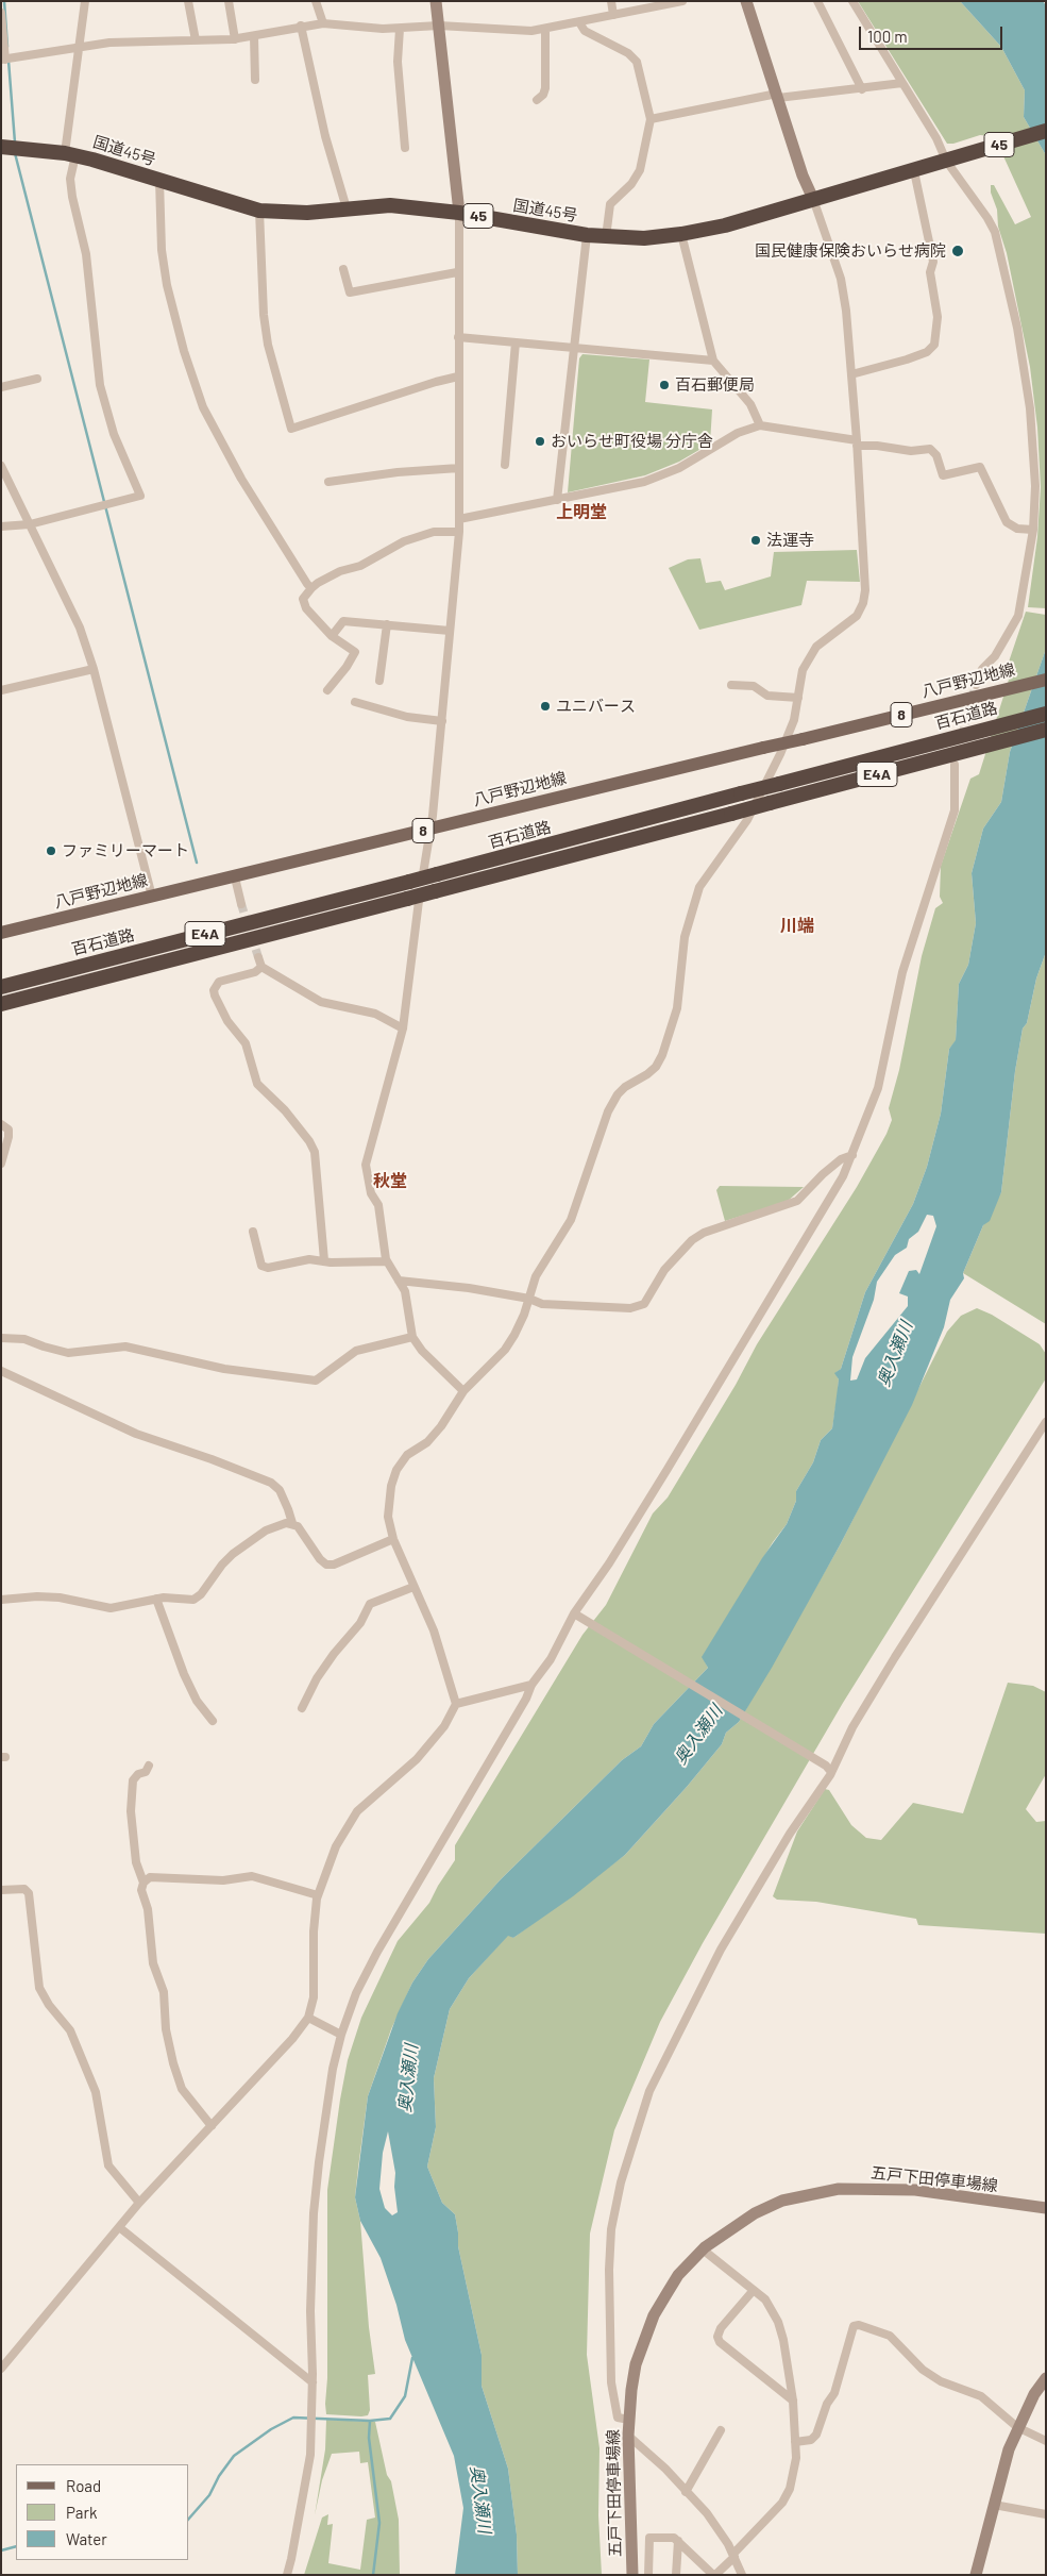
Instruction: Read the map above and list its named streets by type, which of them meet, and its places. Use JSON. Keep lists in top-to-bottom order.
{
  "streets": {
    "highway": [
      "45",
      "国道45号",
      "百石道路",
      "E4A"
    ],
    "main road": ["八戸野辺地線", "8", "五戸下田停車場線"]
  },
  "districts": ["上明堂", "川端", "秋堂"],
  "water": ["奥入瀬川"],
  "places": [
    "国民健康保険おいらせ病院",
    "百石郵便局",
    "おいらせ町役場 分庁舎",
    "法運寺",
    "ユニバース",
    "ファミリーマート"
  ],
  "legend": ["Road", "Park", "Water"],
  "scale_bar": "100 m"
}
